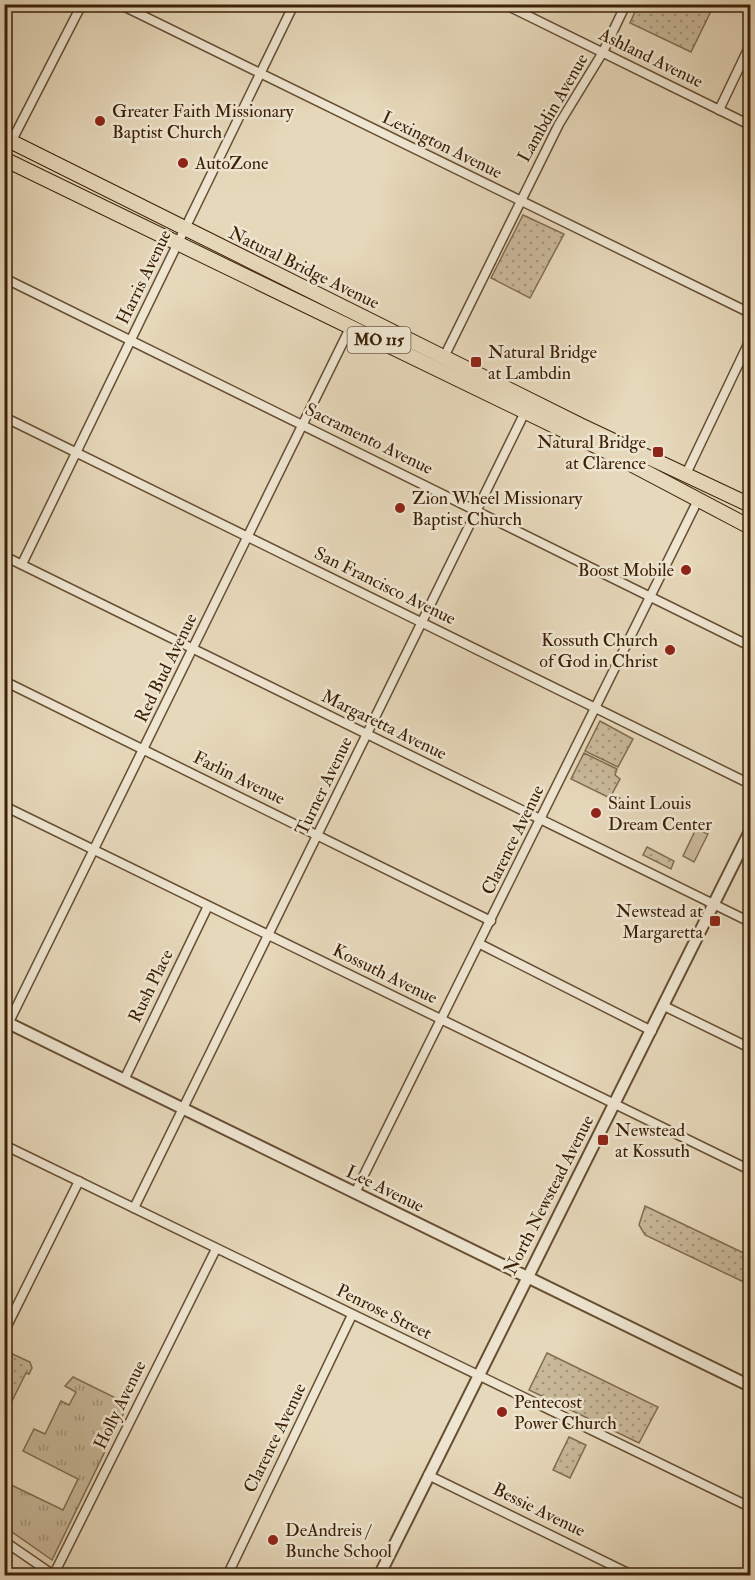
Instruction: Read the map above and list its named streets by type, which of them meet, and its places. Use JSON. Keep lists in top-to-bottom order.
{
  "streets": {
    "main road": ["Natural Bridge Avenue", "MO 115"],
    "street": [
      "Ashland Avenue",
      "Lambdin Avenue",
      "Lexington Avenue",
      "Harris Avenue",
      "Sacramento Avenue",
      "San Francisco Avenue",
      "Red Bud Avenue",
      "Margaretta Avenue",
      "Farlin Avenue",
      "Turner Avenue",
      "Clarence Avenue",
      "Kossuth Avenue",
      "Rush Place",
      "Lee Avenue",
      "North Newstead Avenue",
      "Penrose Street",
      "Holly Avenue",
      "Bessie Avenue"
    ]
  },
  "crossings": [
    ["Ashland Avenue", "Lambdin Avenue"],
    ["Lambdin Avenue", "Lexington Avenue"],
    ["Lambdin Avenue", "Natural Bridge Avenue"],
    ["Lexington Avenue", "Harris Avenue"],
    ["Natural Bridge Avenue", "Harris Avenue"],
    ["Natural Bridge Avenue", "Red Bud Avenue"],
    ["Natural Bridge Avenue", "Turner Avenue"],
    ["Natural Bridge Avenue", "Clarence Avenue"],
    ["Harris Avenue", "Sacramento Avenue"],
    ["Harris Avenue", "San Francisco Avenue"],
    ["Harris Avenue", "Margaretta Avenue"],
    ["Sacramento Avenue", "Red Bud Avenue"],
    ["Sacramento Avenue", "Turner Avenue"],
    ["Sacramento Avenue", "Clarence Avenue"],
    ["San Francisco Avenue", "Red Bud Avenue"],
    ["San Francisco Avenue", "Turner Avenue"],
    ["San Francisco Avenue", "Clarence Avenue"],
    ["Red Bud Avenue", "Margaretta Avenue"],
    ["Red Bud Avenue", "Farlin Avenue"],
    ["Red Bud Avenue", "Kossuth Avenue"],
    ["Red Bud Avenue", "Lee Avenue"],
    ["Margaretta Avenue", "Turner Avenue"],
    ["Margaretta Avenue", "Clarence Avenue"],
    ["Margaretta Avenue", "North Newstead Avenue"],
    ["Farlin Avenue", "Turner Avenue"],
    ["Farlin Avenue", "Clarence Avenue"],
    ["Turner Avenue", "Kossuth Avenue"],
    ["Turner Avenue", "Lee Avenue"],
    ["Turner Avenue", "Penrose Street"],
    ["Clarence Avenue", "Kossuth Avenue"],
    ["Clarence Avenue", "Lee Avenue"],
    ["Clarence Avenue", "Penrose Street"],
    ["Kossuth Avenue", "Rush Place"],
    ["Kossuth Avenue", "North Newstead Avenue"],
    ["Rush Place", "Lee Avenue"],
    ["Lee Avenue", "North Newstead Avenue"],
    ["North Newstead Avenue", "Penrose Street"],
    ["North Newstead Avenue", "Bessie Avenue"],
    ["Penrose Street", "Holly Avenue"]
  ],
  "places": {
    "other": [
      "Greater Faith Missionary Baptist Church",
      "AutoZone",
      "Zion Wheel Missionary Baptist Church",
      "Boost Mobile",
      "Kossuth Church of God in Christ",
      "Saint Louis Dream Center",
      "Pentecost Power Church",
      "DeAndreis / Bunche School"
    ],
    "transit": [
      "Natural Bridge at Lambdin",
      "Natural Bridge at Clarence",
      "Newstead at Margaretta",
      "Newstead at Kossuth"
    ]
  }
}
